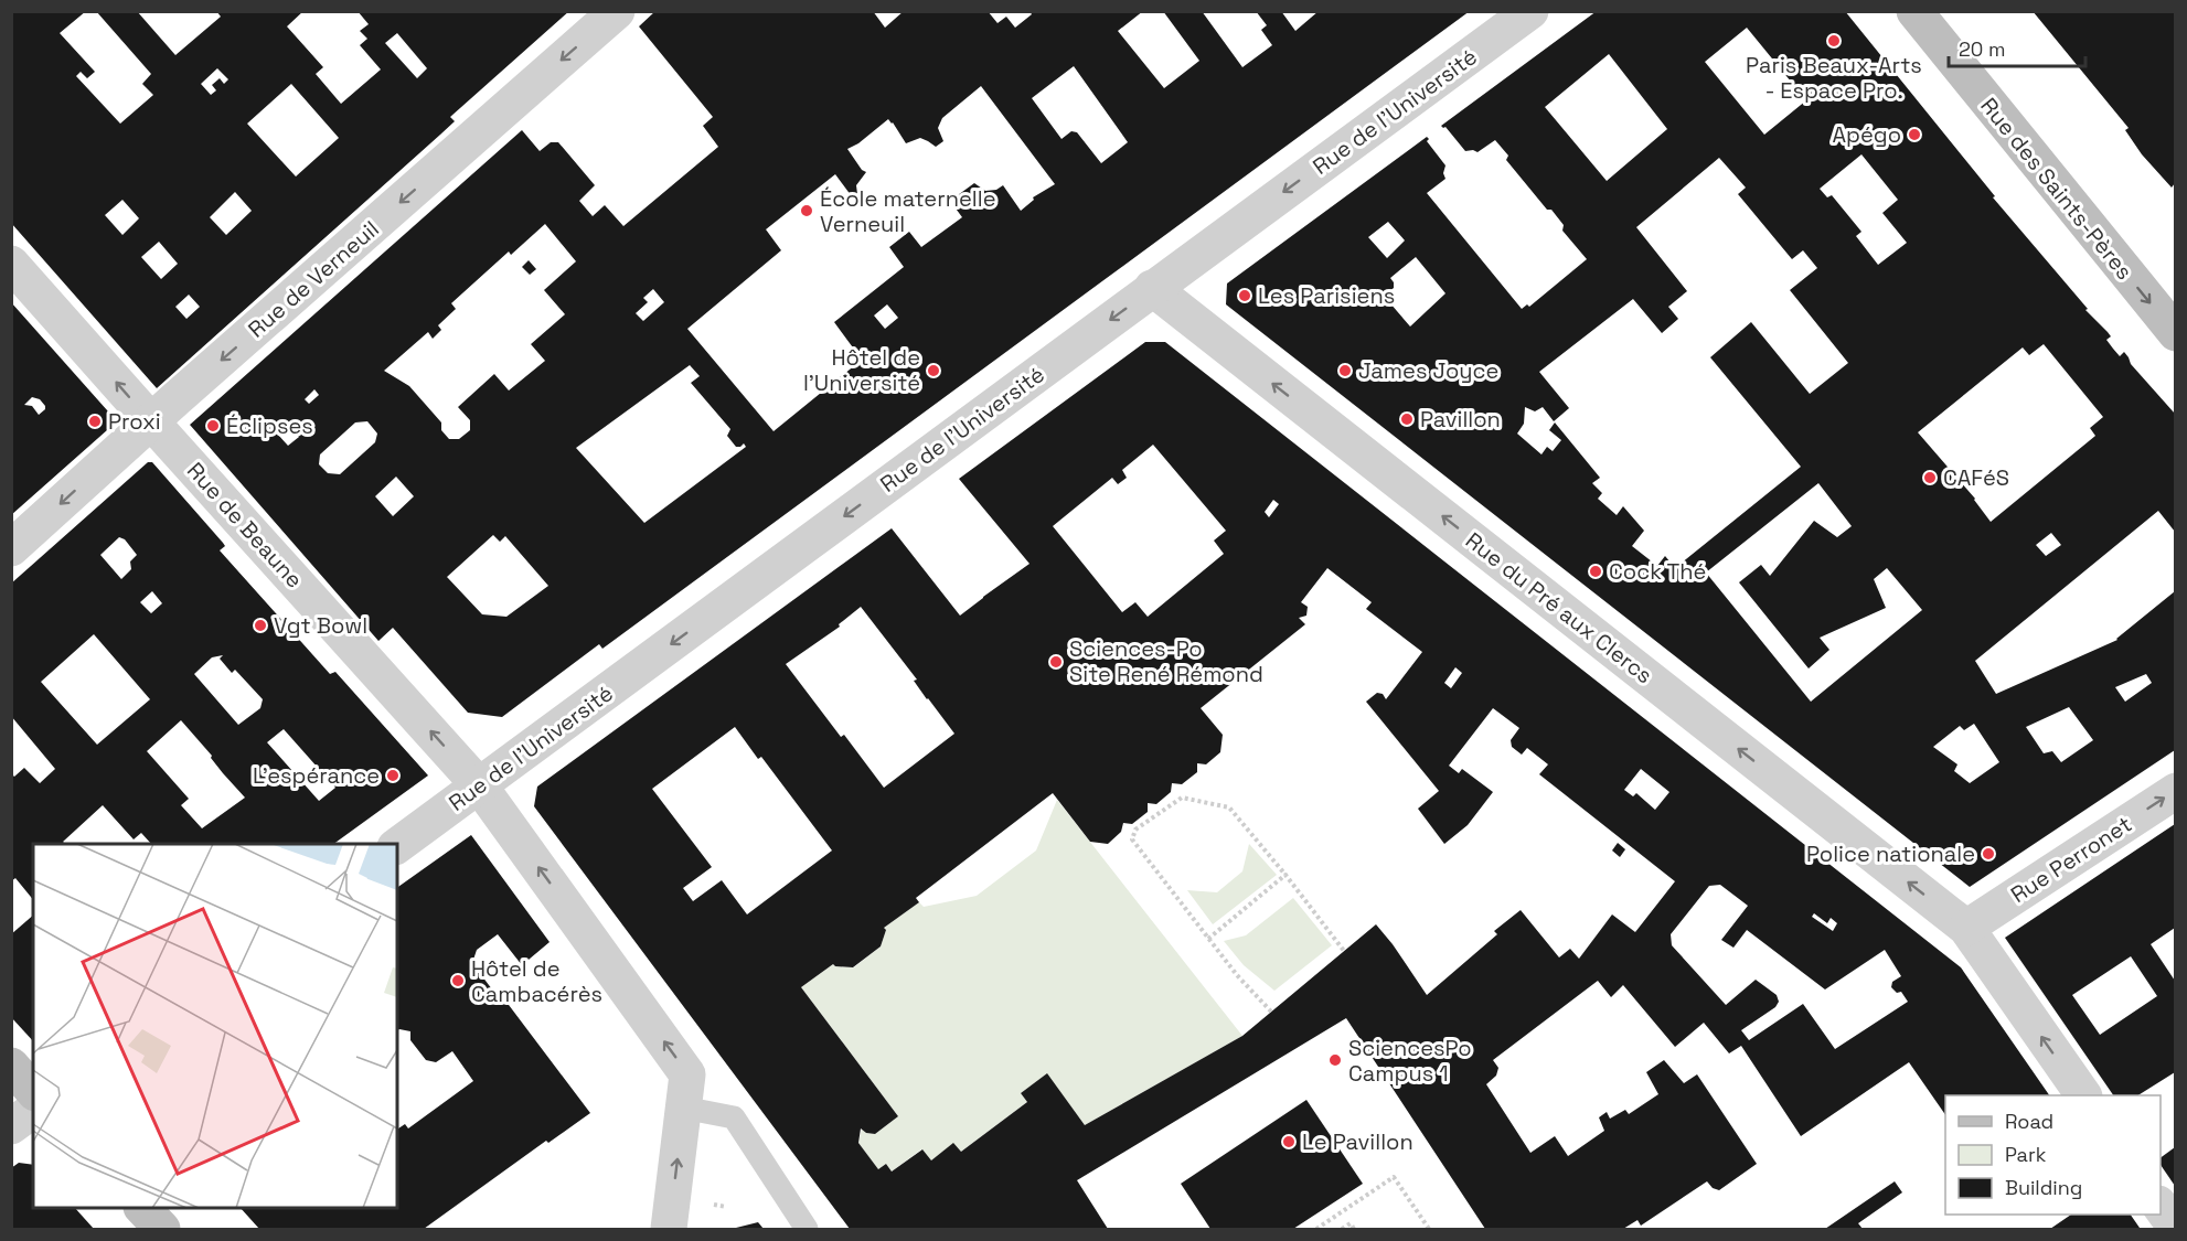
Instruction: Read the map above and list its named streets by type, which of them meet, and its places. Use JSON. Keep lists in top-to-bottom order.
{
  "streets": {
    "street": [
      "Rue de l'Université",
      "Rue des Saints-Pères",
      "Rue de Verneuil",
      "Rue de Beaune",
      "Rue du Pré aux Clercs",
      "Rue Perronet"
    ]
  },
  "crossings": [
    ["Rue de l'Université", "Rue de Beaune"],
    ["Rue de l'Université", "Rue du Pré aux Clercs"],
    ["Rue de Verneuil", "Rue de Beaune"],
    ["Rue du Pré aux Clercs", "Rue Perronet"]
  ],
  "one_way": [
    "Rue de l'Université",
    "Rue des Saints-Pères",
    "Rue de Verneuil",
    "Rue de Beaune",
    "Rue du Pré aux Clercs",
    "Rue Perronet"
  ],
  "places": [
    "Paris Beaux-Arts - Espace Pro.",
    "Apégo",
    "École maternelle Verneuil",
    "Les Parisiens",
    "Hôtel de l'Université",
    "James Joyce",
    "Pavillon",
    "Proxi",
    "Éclipses",
    "CAFéS",
    "Cock Thé",
    "Vgt Bowl",
    "Sciences-Po Site René Rémond",
    "L'espérance",
    "Police nationale",
    "Hôtel de Cambacérès",
    "SciencesPo Campus 1",
    "Le Pavillon"
  ],
  "legend": ["Road", "Park", "Building"],
  "scale_bar": "20 m"
}
